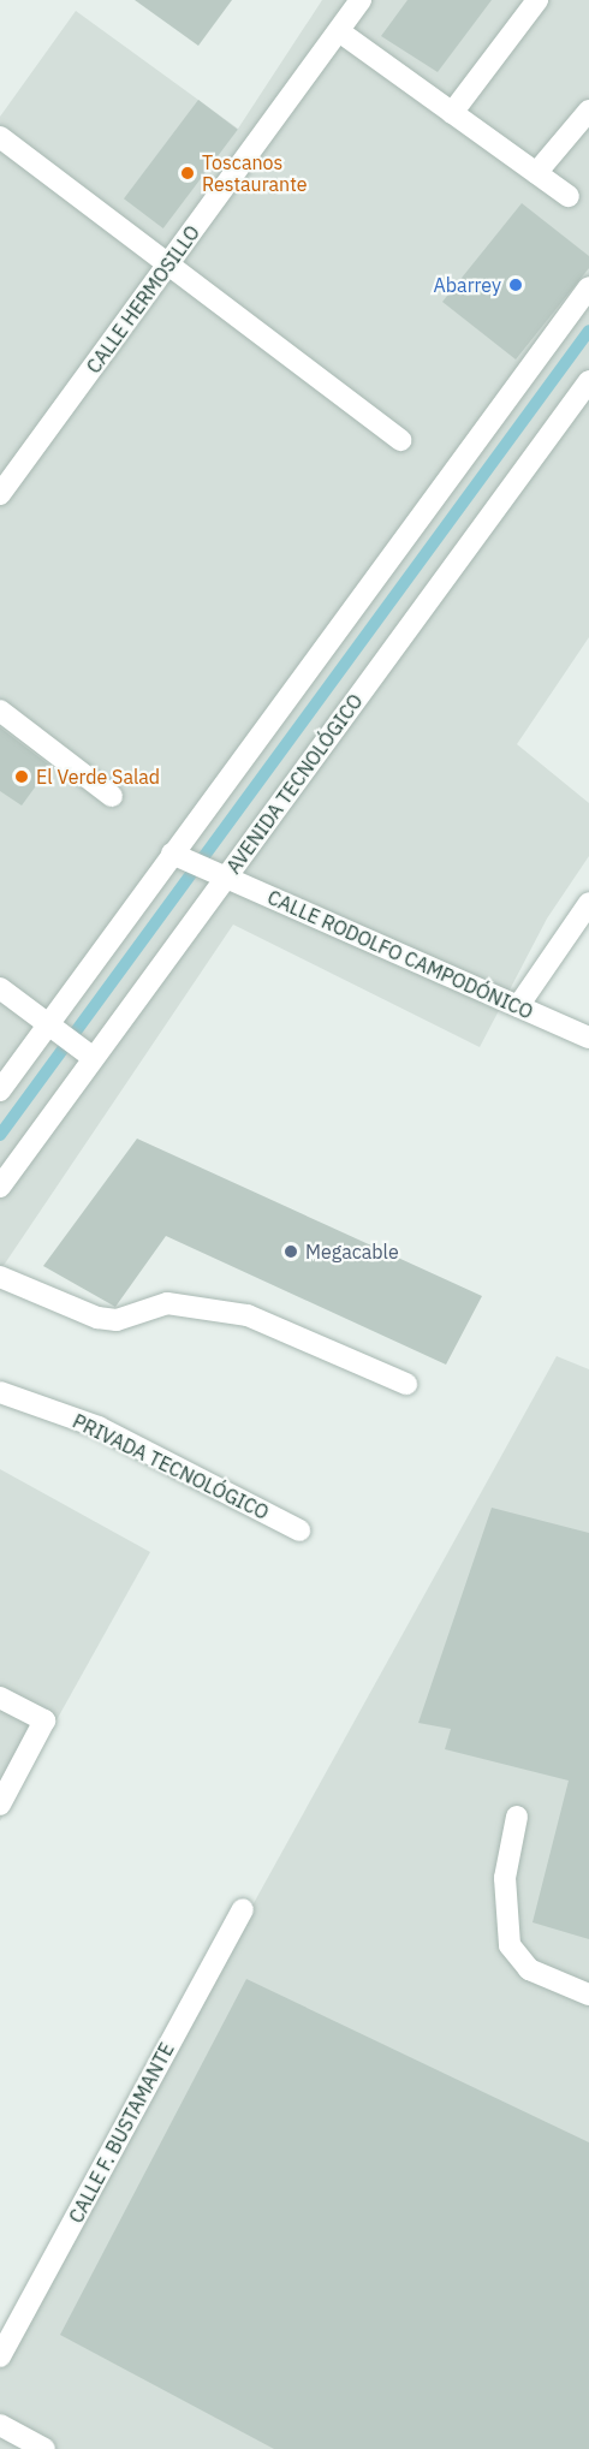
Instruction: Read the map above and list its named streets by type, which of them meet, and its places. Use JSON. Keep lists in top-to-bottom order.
{
  "streets": {
    "street": [
      "CALLE HERMOSILLO",
      "AVENIDA TECNOLÓGICO",
      "CALLE RODOLFO CAMPODÓNICO",
      "PRIVADA TECNOLÓGICO",
      "CALLE F. BUSTAMANTE"
    ]
  },
  "crossings": [
    ["AVENIDA TECNOLÓGICO", "CALLE RODOLFO CAMPODÓNICO"]
  ],
  "places": [
    "Toscanos Restaurante",
    "Abarrey",
    "El Verde Salad",
    "Megacable"
  ]
}
